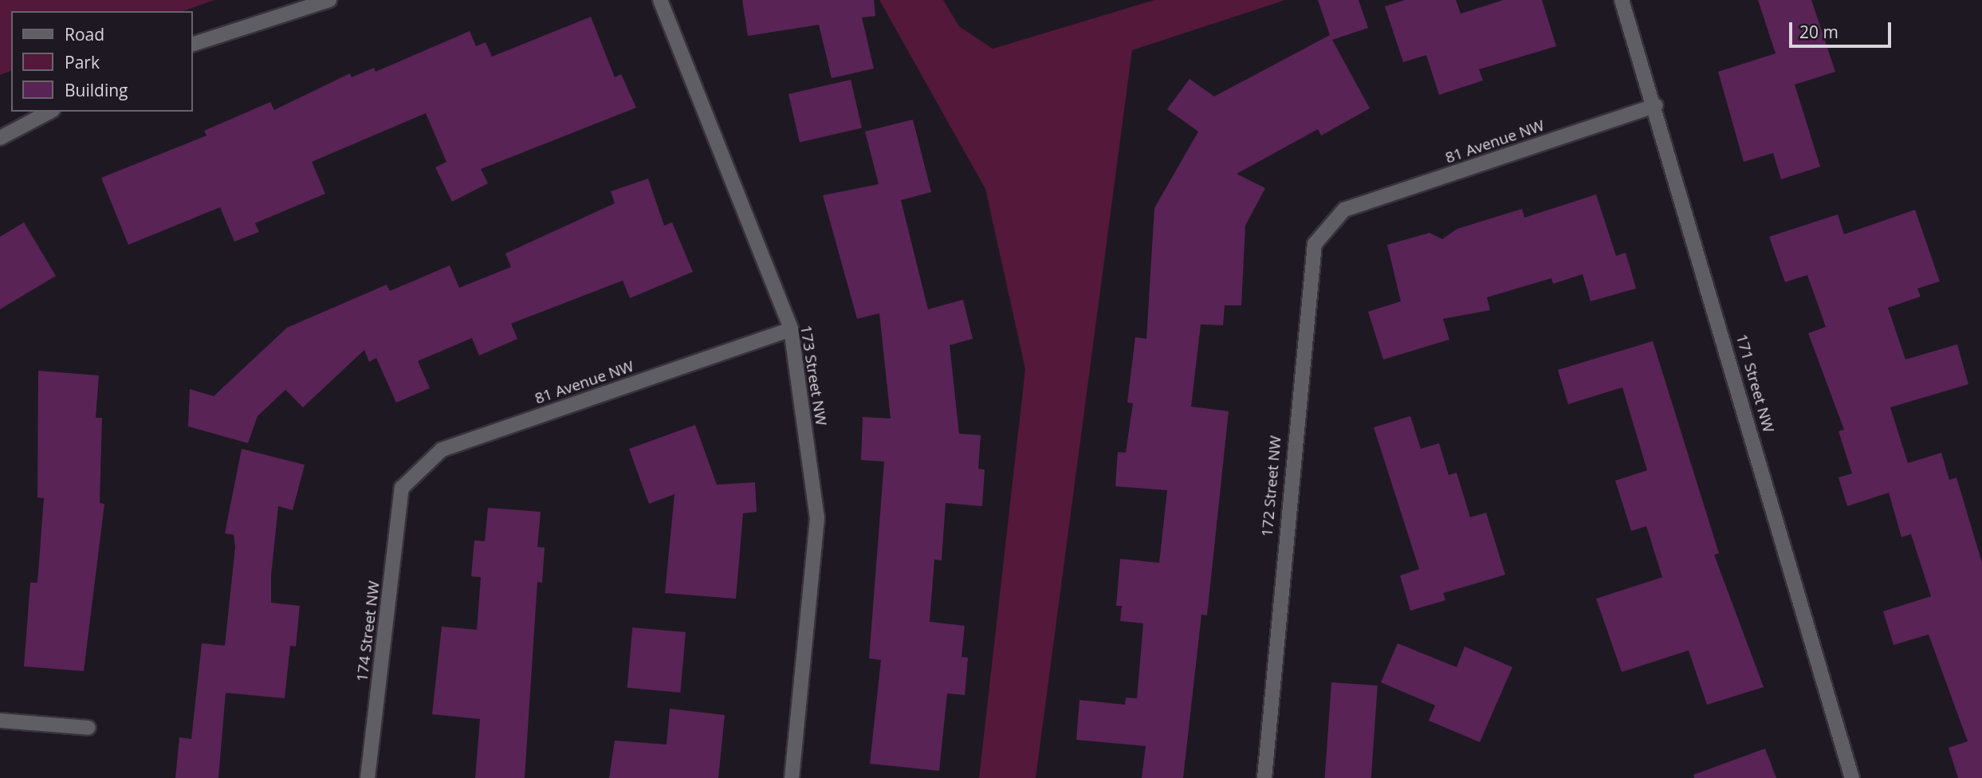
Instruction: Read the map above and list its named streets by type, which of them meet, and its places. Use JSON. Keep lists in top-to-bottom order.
{
  "streets": {
    "street": [
      "81 Avenue NW",
      "173 Street NW",
      "171 Street NW",
      "172 Street NW",
      "174 Street NW"
    ]
  },
  "crossings": [
    ["81 Avenue NW", "173 Street NW"],
    ["81 Avenue NW", "171 Street NW"],
    ["81 Avenue NW", "172 Street NW"],
    ["81 Avenue NW", "174 Street NW"]
  ],
  "legend": ["Road", "Park", "Building"],
  "scale_bar": "20 m"
}
